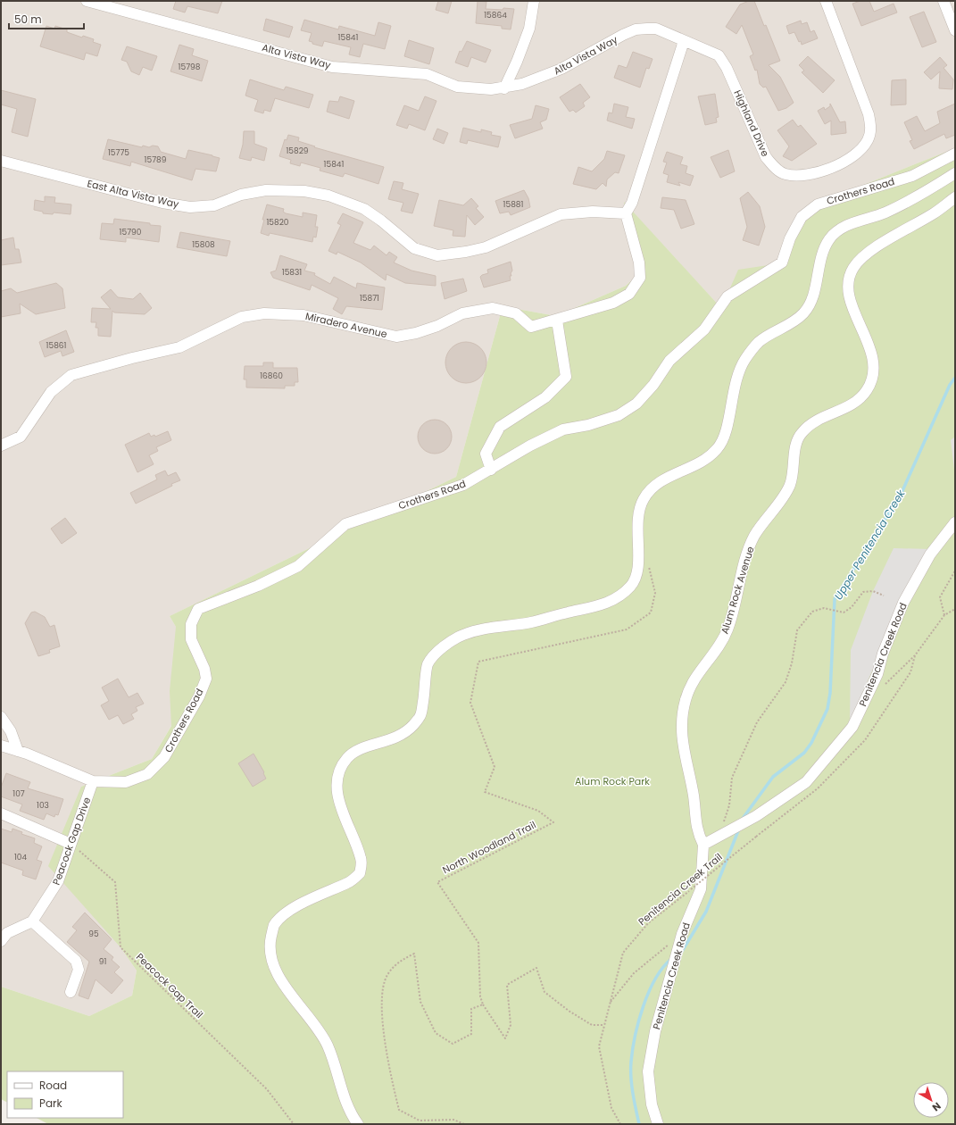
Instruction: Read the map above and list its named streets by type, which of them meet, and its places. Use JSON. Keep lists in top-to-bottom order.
{
  "streets": {
    "street": [
      "Alta Vista Way",
      "Highland Drive",
      "Crothers Road",
      "East Alta Vista Way",
      "Miradero Avenue",
      "Alum Rock Avenue",
      "Penitencia Creek Road",
      "Peacock Gap Drive"
    ],
    "path": ["North Woodland Trail", "Penitencia Creek Trail", "Peacock Gap Trail"]
  },
  "crossings": [
    ["Alta Vista Way", "Highland Drive"],
    ["Crothers Road", "Peacock Gap Drive"],
    ["Alum Rock Avenue", "Penitencia Creek Road"],
    ["Peacock Gap Drive", "Peacock Gap Trail"]
  ],
  "water": ["Upper Penitencia Creek"],
  "parks": ["Alum Rock Park"],
  "house_numbers": [
    "15864",
    "15841",
    "15798",
    "15829",
    "15775",
    "15789",
    "15841",
    "15881",
    "15820",
    "15790",
    "15808",
    "15831",
    "15871",
    "15861",
    "16860",
    "107",
    "103",
    "104",
    "95",
    "91"
  ],
  "legend": ["Road", "Park"],
  "scale_bar": "50 m",
  "north": "bottom right"
}
